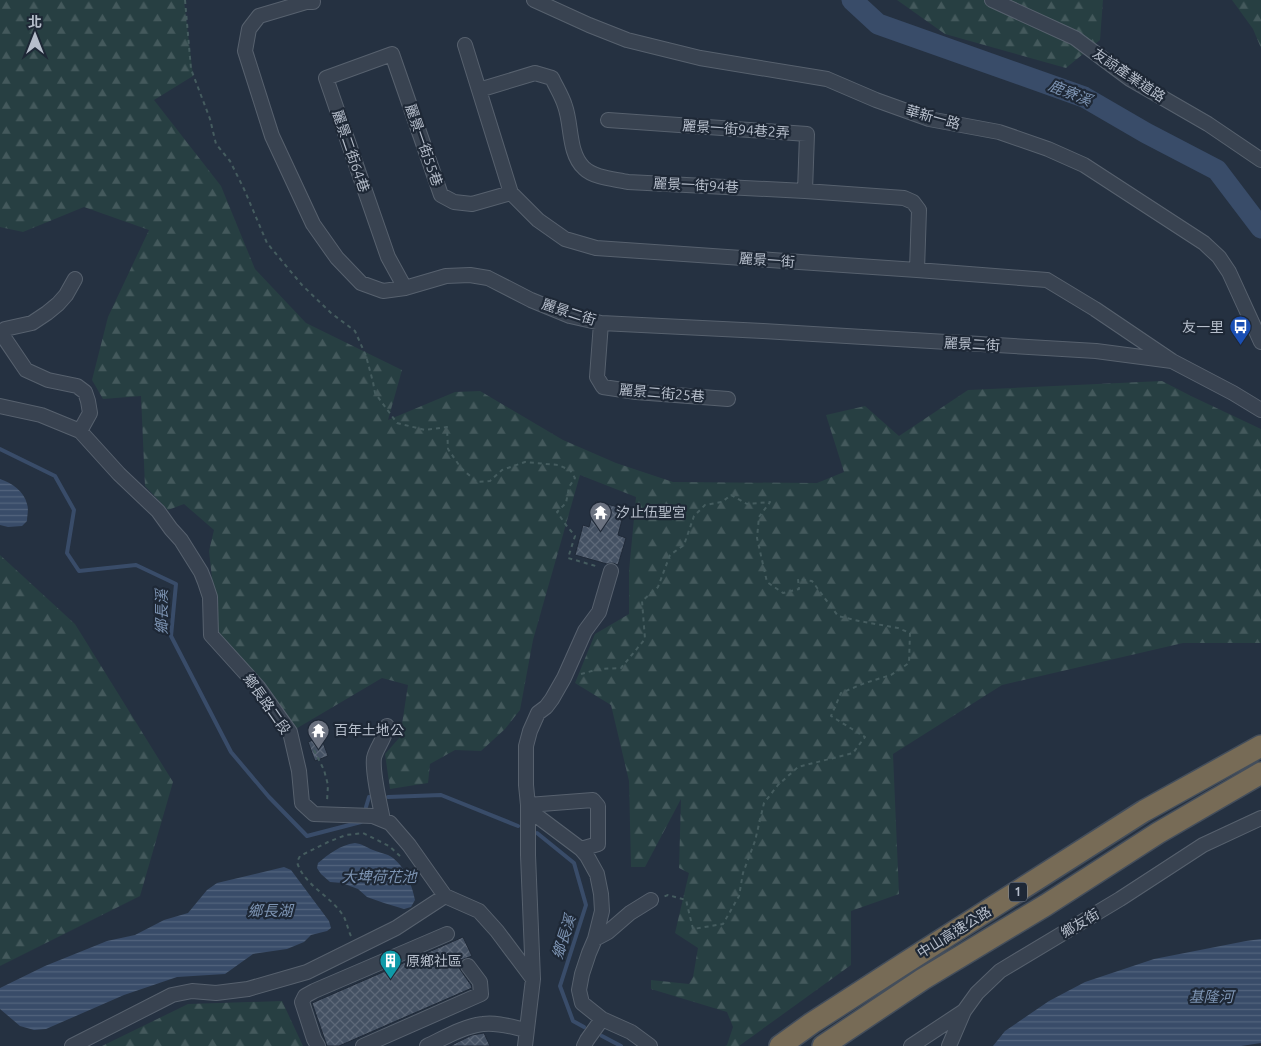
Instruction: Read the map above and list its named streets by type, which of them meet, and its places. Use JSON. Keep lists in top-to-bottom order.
{
  "streets": {
    "highway": ["1", "中山高速公路"],
    "street": [
      "友諒產業道路",
      "華新一路",
      "麗景一街94巷2弄",
      "麗景一街55巷",
      "麗景二街64巷",
      "麗景一街94巷",
      "麗景一街",
      "麗景二街",
      "麗景二街25巷",
      "鄉長路二段",
      "鄉友街"
    ]
  },
  "crossings": [
    ["麗景一街94巷2弄", "麗景一街94巷"],
    ["麗景一街55巷", "麗景二街64巷"],
    ["麗景一街55巷", "麗景一街"],
    ["麗景二街64巷", "麗景二街"],
    ["麗景一街94巷", "麗景一街"],
    ["麗景一街", "麗景二街"],
    ["麗景二街", "麗景二街25巷"]
  ],
  "water": [
    "鹿寮溪",
    "鄉長溪",
    "大埤荷花池",
    "鄉長湖",
    "基隆河"
  ],
  "places": {
    "bus stop": ["友一里"],
    "temple": ["汐止伍聖宮", "百年土地公"],
    "building": ["原鄉社區"]
  },
  "north": "top"
}
